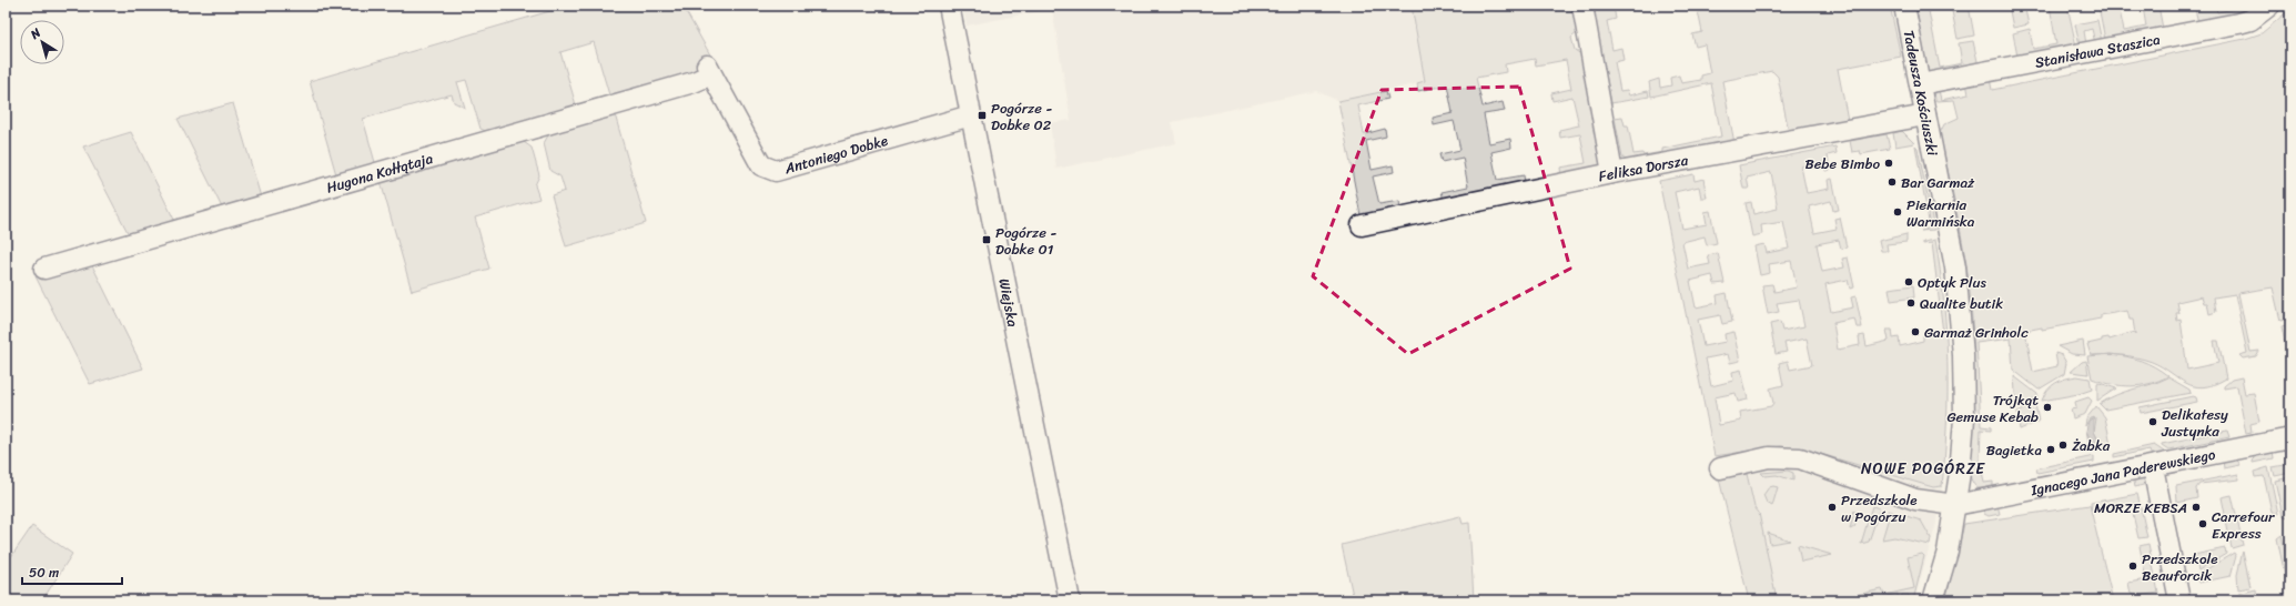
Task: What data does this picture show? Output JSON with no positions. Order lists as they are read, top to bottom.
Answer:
{
  "streets": {
    "street": [
      "Stanisława Staszica",
      "Tadeusza Kościuszki",
      "Antoniego Dobke",
      "Feliksa Dorsza",
      "Hugona Kołłątaja",
      "Wiejska",
      "Ignacego Jana Paderewskiego"
    ]
  },
  "crossings": [
    ["Stanisława Staszica", "Tadeusza Kościuszki"],
    ["Tadeusza Kościuszki", "Feliksa Dorsza"],
    ["Tadeusza Kościuszki", "Ignacego Jana Paderewskiego"],
    ["Antoniego Dobke", "Hugona Kołłątaja"],
    ["Antoniego Dobke", "Wiejska"]
  ],
  "districts": ["NOWE POGÓRZE"],
  "places": {
    "transit": ["Pogórze - Dobke 02", "Pogórze - Dobke 01"],
    "other": [
      "Bebe Bimbo",
      "Bar Garmaż",
      "Piekarnia Warmińska",
      "Optyk Plus",
      "Qualite butik",
      "Garmaż Grinholc",
      "Trójkąt Gemuse Kebab",
      "Delikatesy Justynka",
      "Żabka",
      "Bagietka",
      "Przedszkole w Pogórzu",
      "MORZE KEBSA",
      "Carrefour Express",
      "Przedszkole Beauforcik"
    ]
  },
  "scale_bar": "50 m",
  "north": "top left"
}
